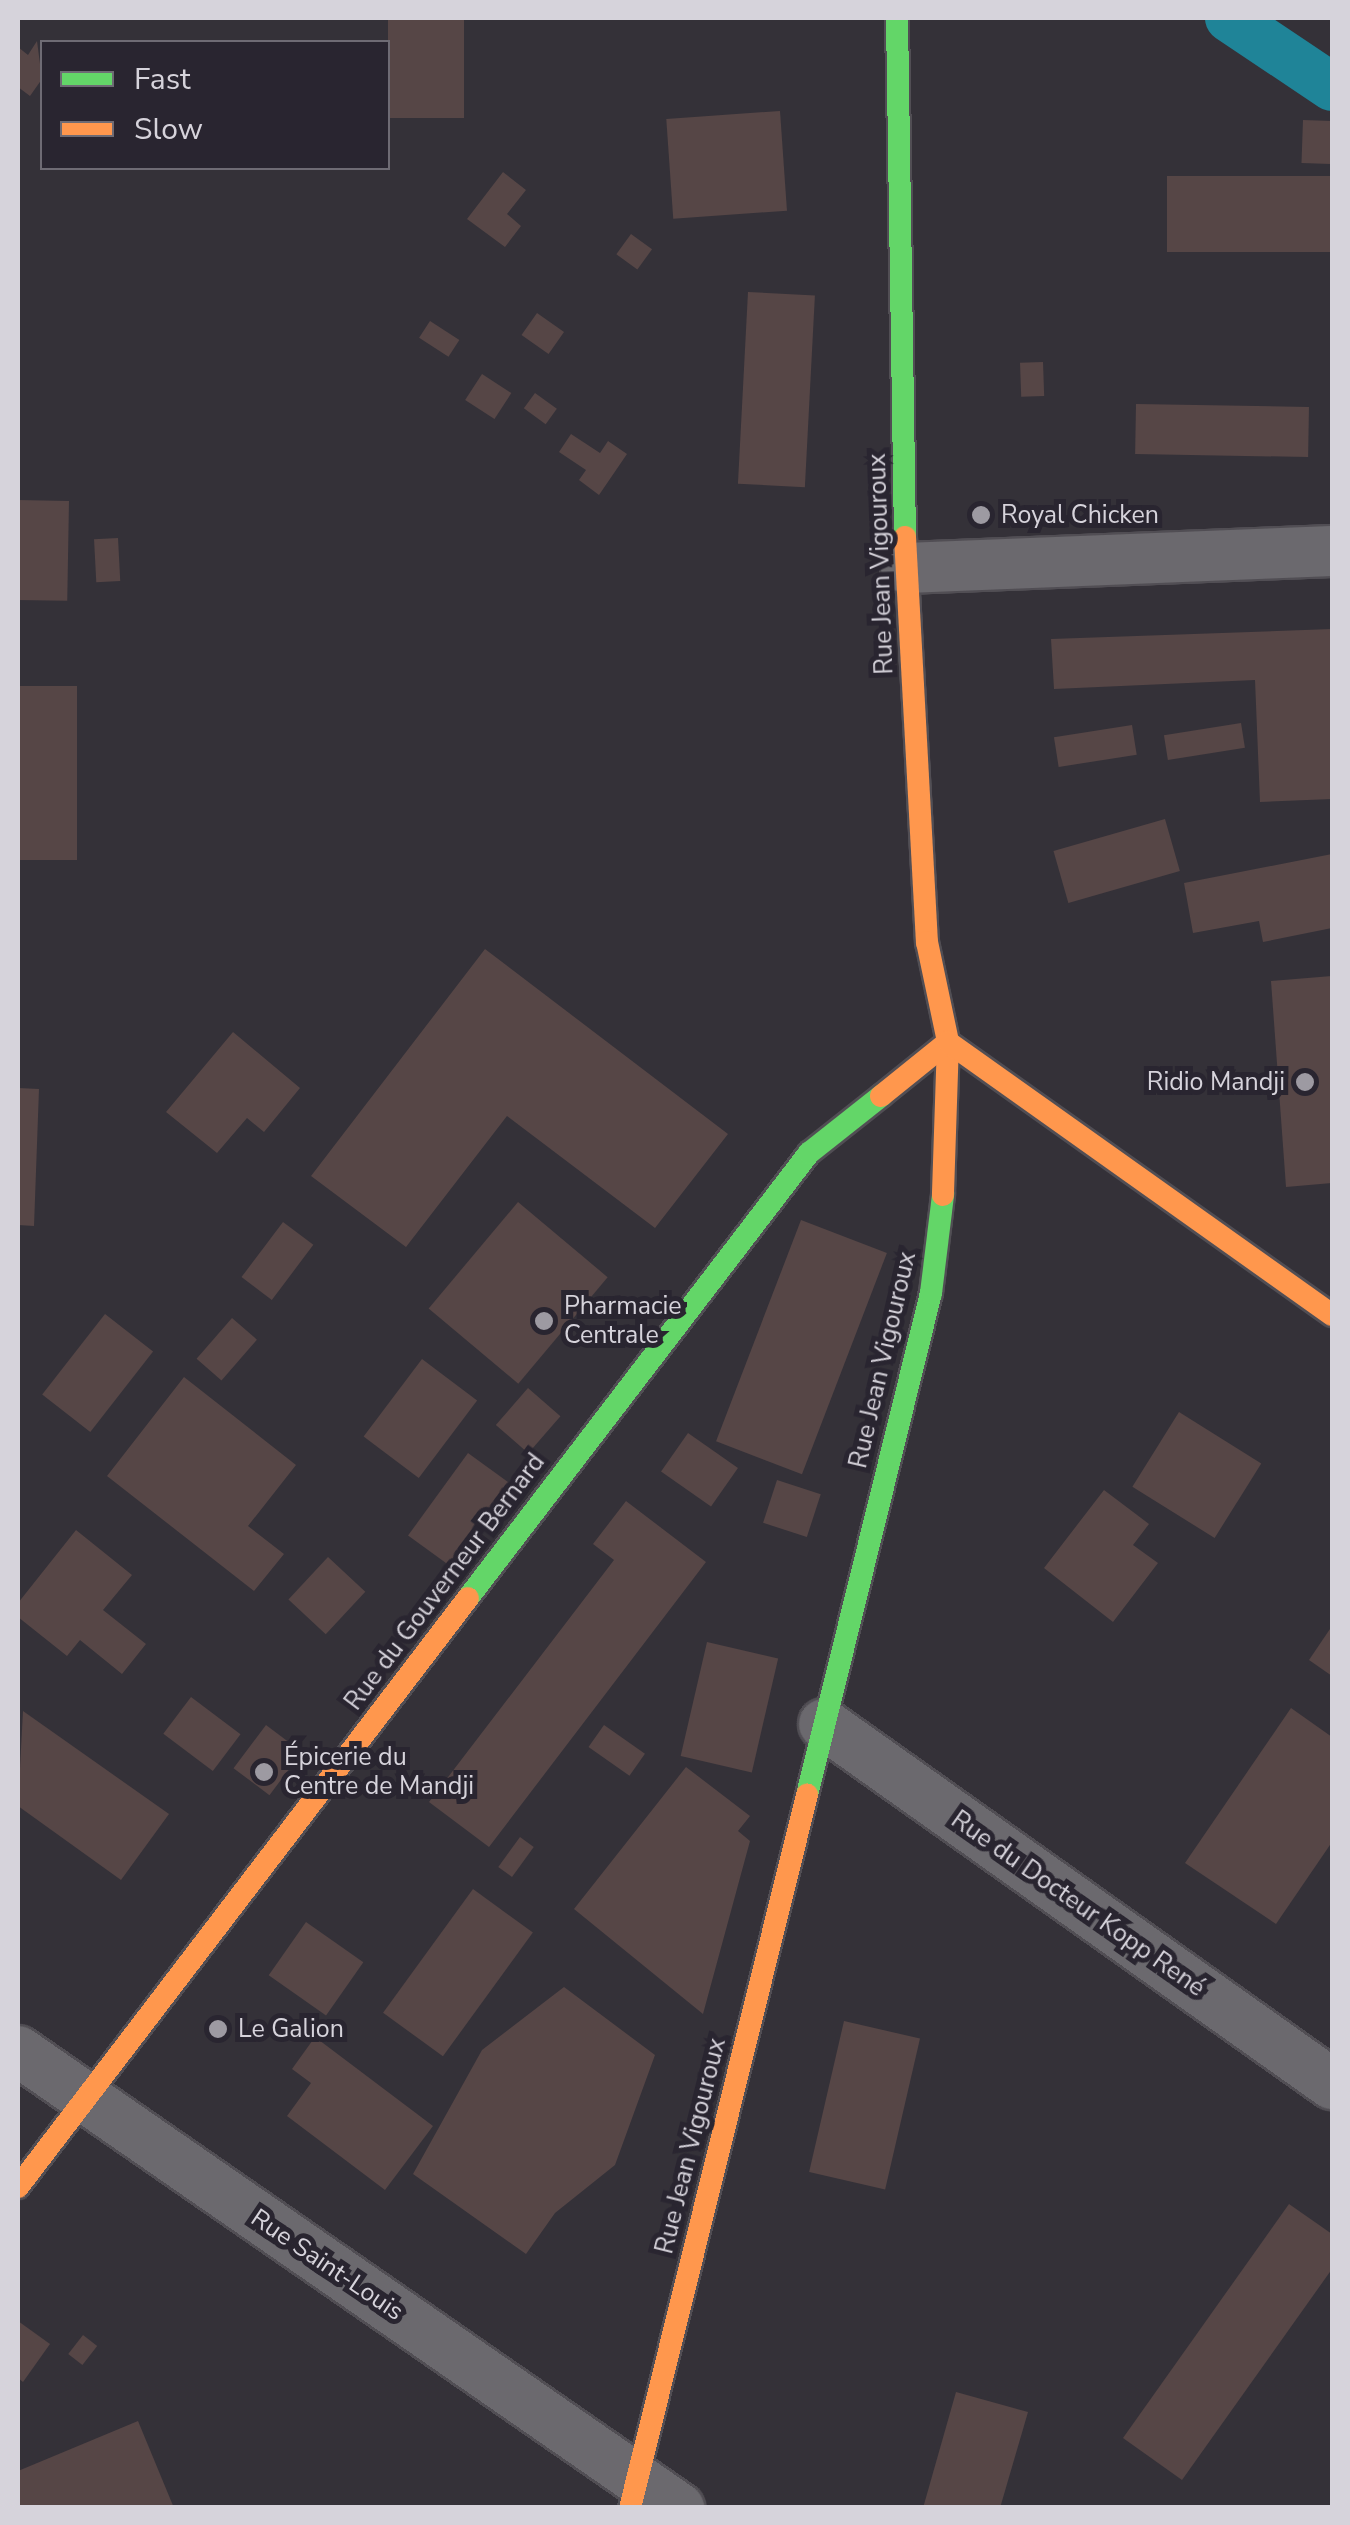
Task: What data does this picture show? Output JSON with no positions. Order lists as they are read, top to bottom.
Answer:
{
  "streets": {
    "street": [
      "Rue Jean Vigouroux",
      "Rue du Gouverneur Bernard",
      "Rue du Docteur Kopp René",
      "Rue Saint-Louis"
    ]
  },
  "crossings": [
    ["Rue Jean Vigouroux", "Rue du Gouverneur Bernard"],
    ["Rue Jean Vigouroux", "Rue du Docteur Kopp René"],
    ["Rue Jean Vigouroux", "Rue Saint-Louis"],
    ["Rue du Gouverneur Bernard", "Rue Saint-Louis"]
  ],
  "places": [
    "Royal Chicken",
    "Ridio Mandji",
    "Pharmacie Centrale",
    "Épicerie du Centre de Mandji",
    "Le Galion"
  ],
  "legend": ["Fast", "Slow"]
}
